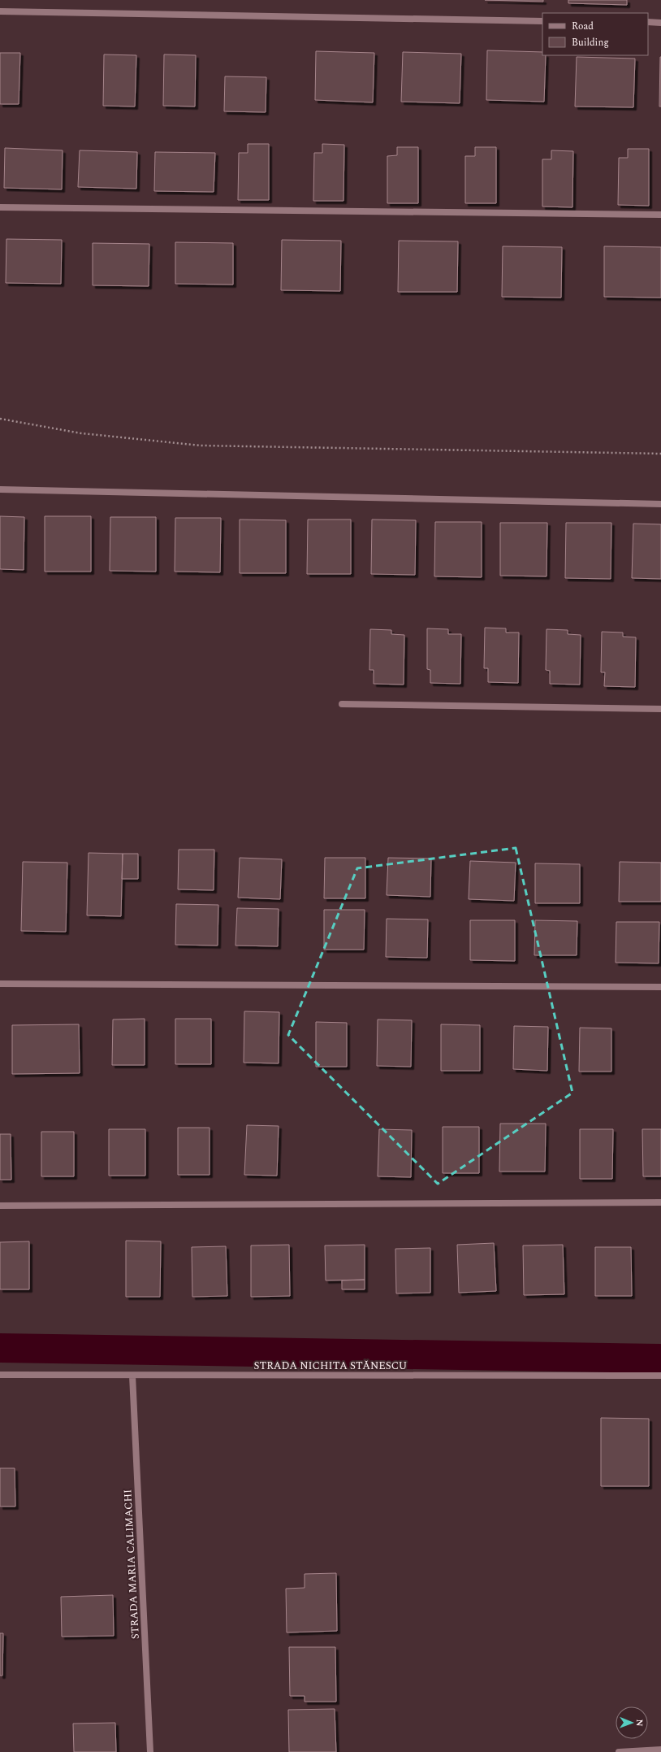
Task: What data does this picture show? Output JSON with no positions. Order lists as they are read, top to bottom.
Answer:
{
  "streets": {
    "street": ["STRADA NICHITA STĂNESCU", "STRADA MARIA CALIMACHI"]
  },
  "crossings": [
    ["STRADA NICHITA STĂNESCU", "STRADA MARIA CALIMACHI"]
  ],
  "legend": ["Road", "Building"],
  "north": "right"
}
